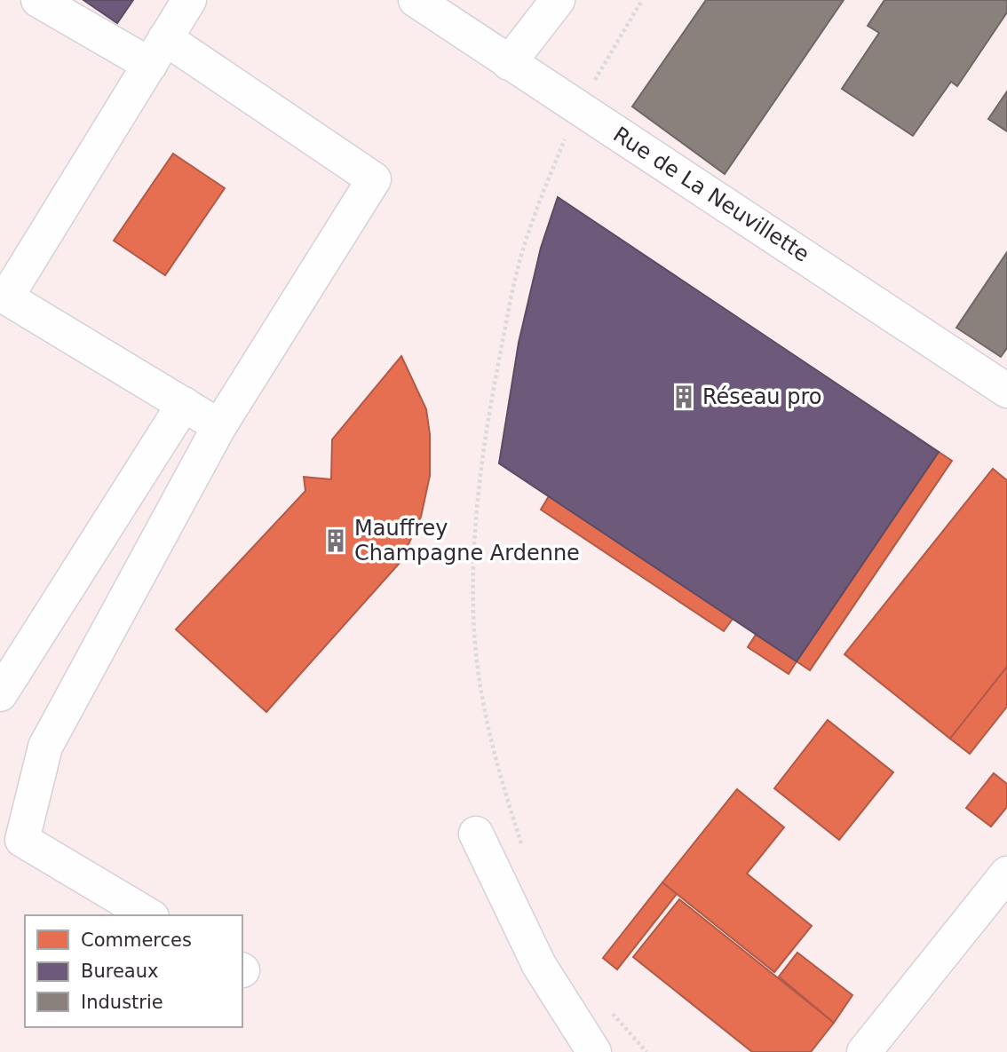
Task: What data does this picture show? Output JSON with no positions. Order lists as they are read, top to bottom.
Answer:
{
  "streets": {
    "street": ["Rue de La Neuvillette"]
  },
  "places": {
    "building": ["Réseau pro", "Mauffrey Champagne Ardenne"]
  },
  "legend": ["Commerces", "Bureaux", "Industrie"]
}
